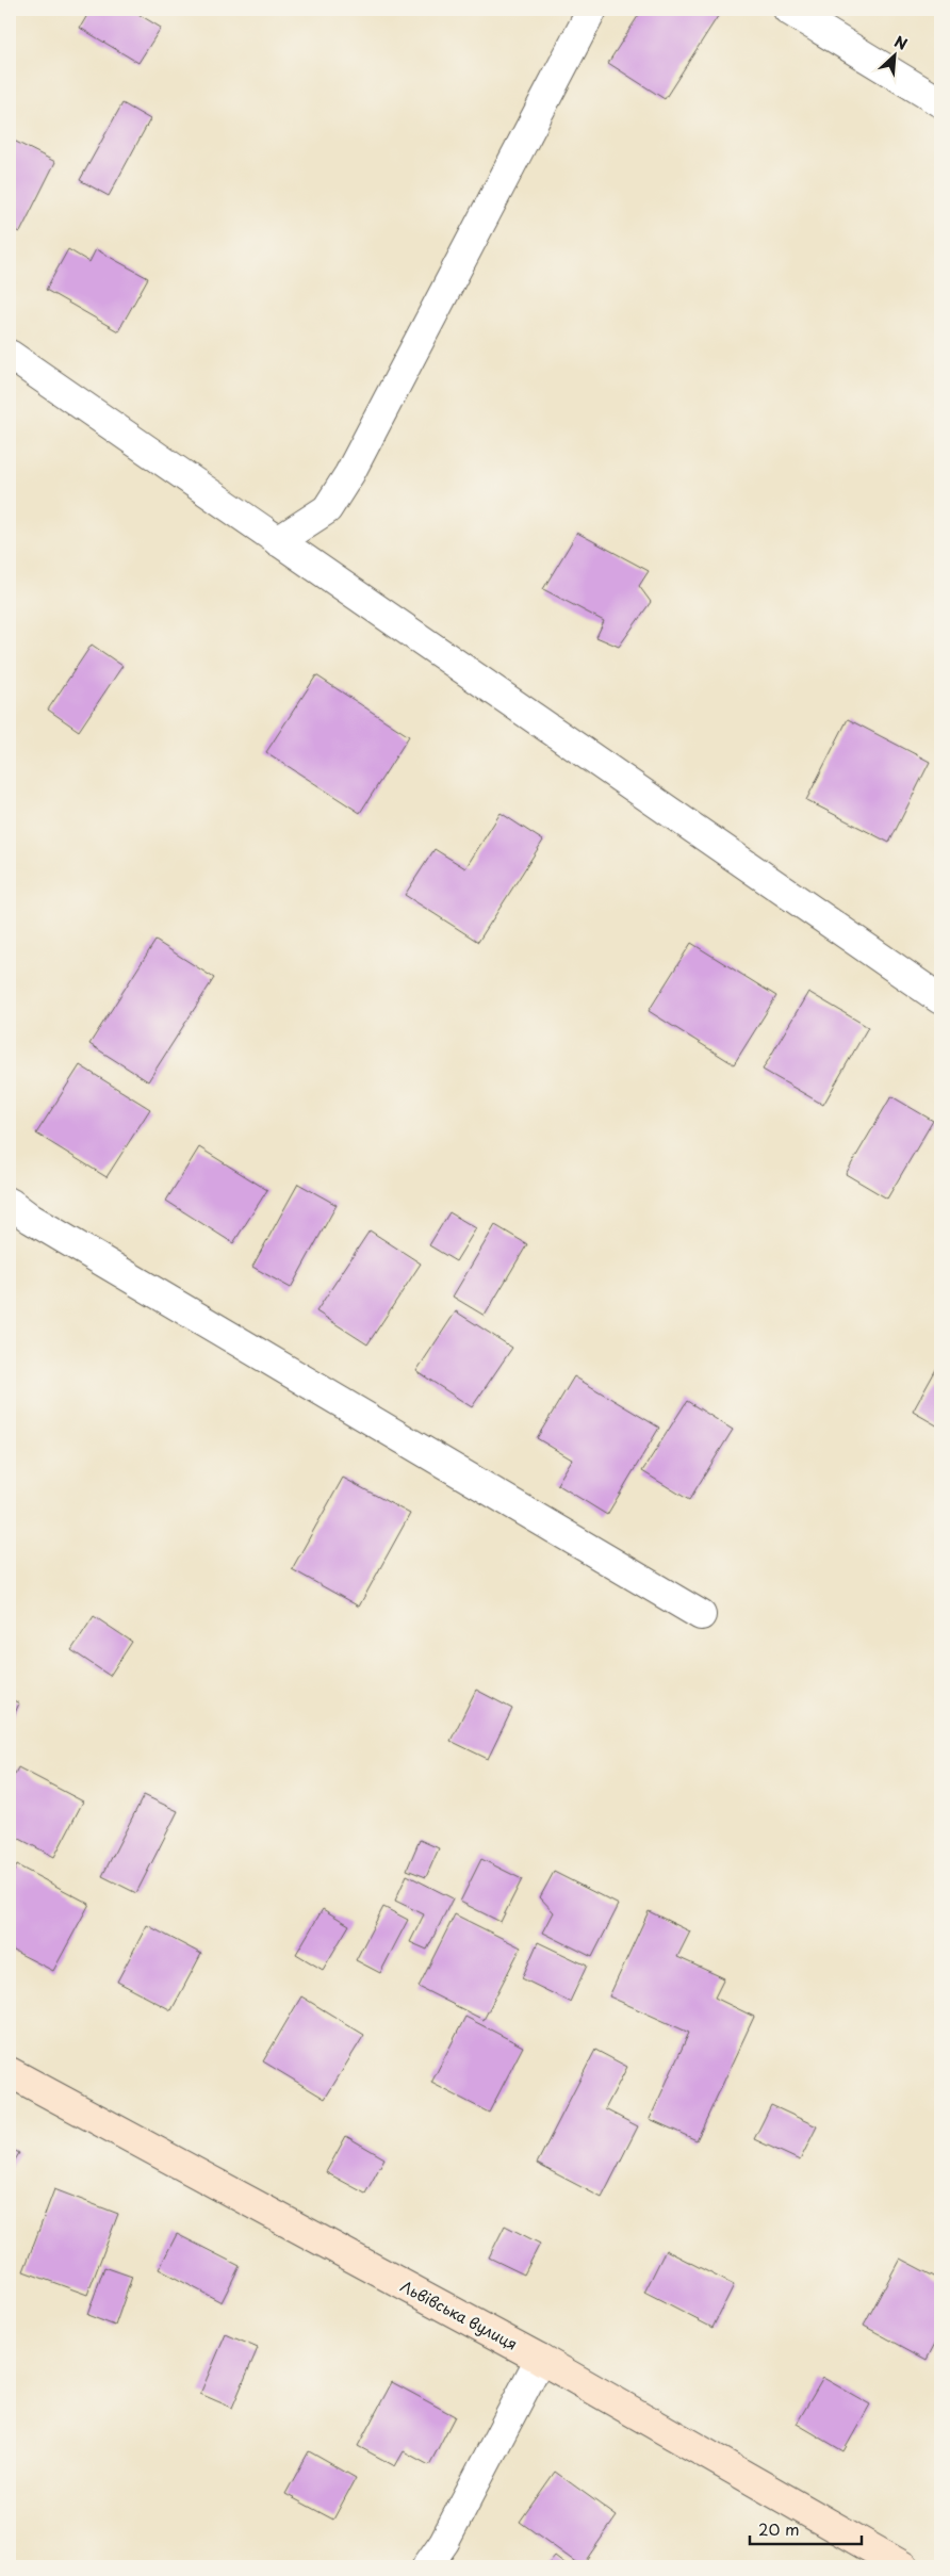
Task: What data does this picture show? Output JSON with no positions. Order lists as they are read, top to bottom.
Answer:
{
  "streets": {
    "main road": ["Львівська вулиця"]
  },
  "scale_bar": "20 m",
  "north": "top right"
}
